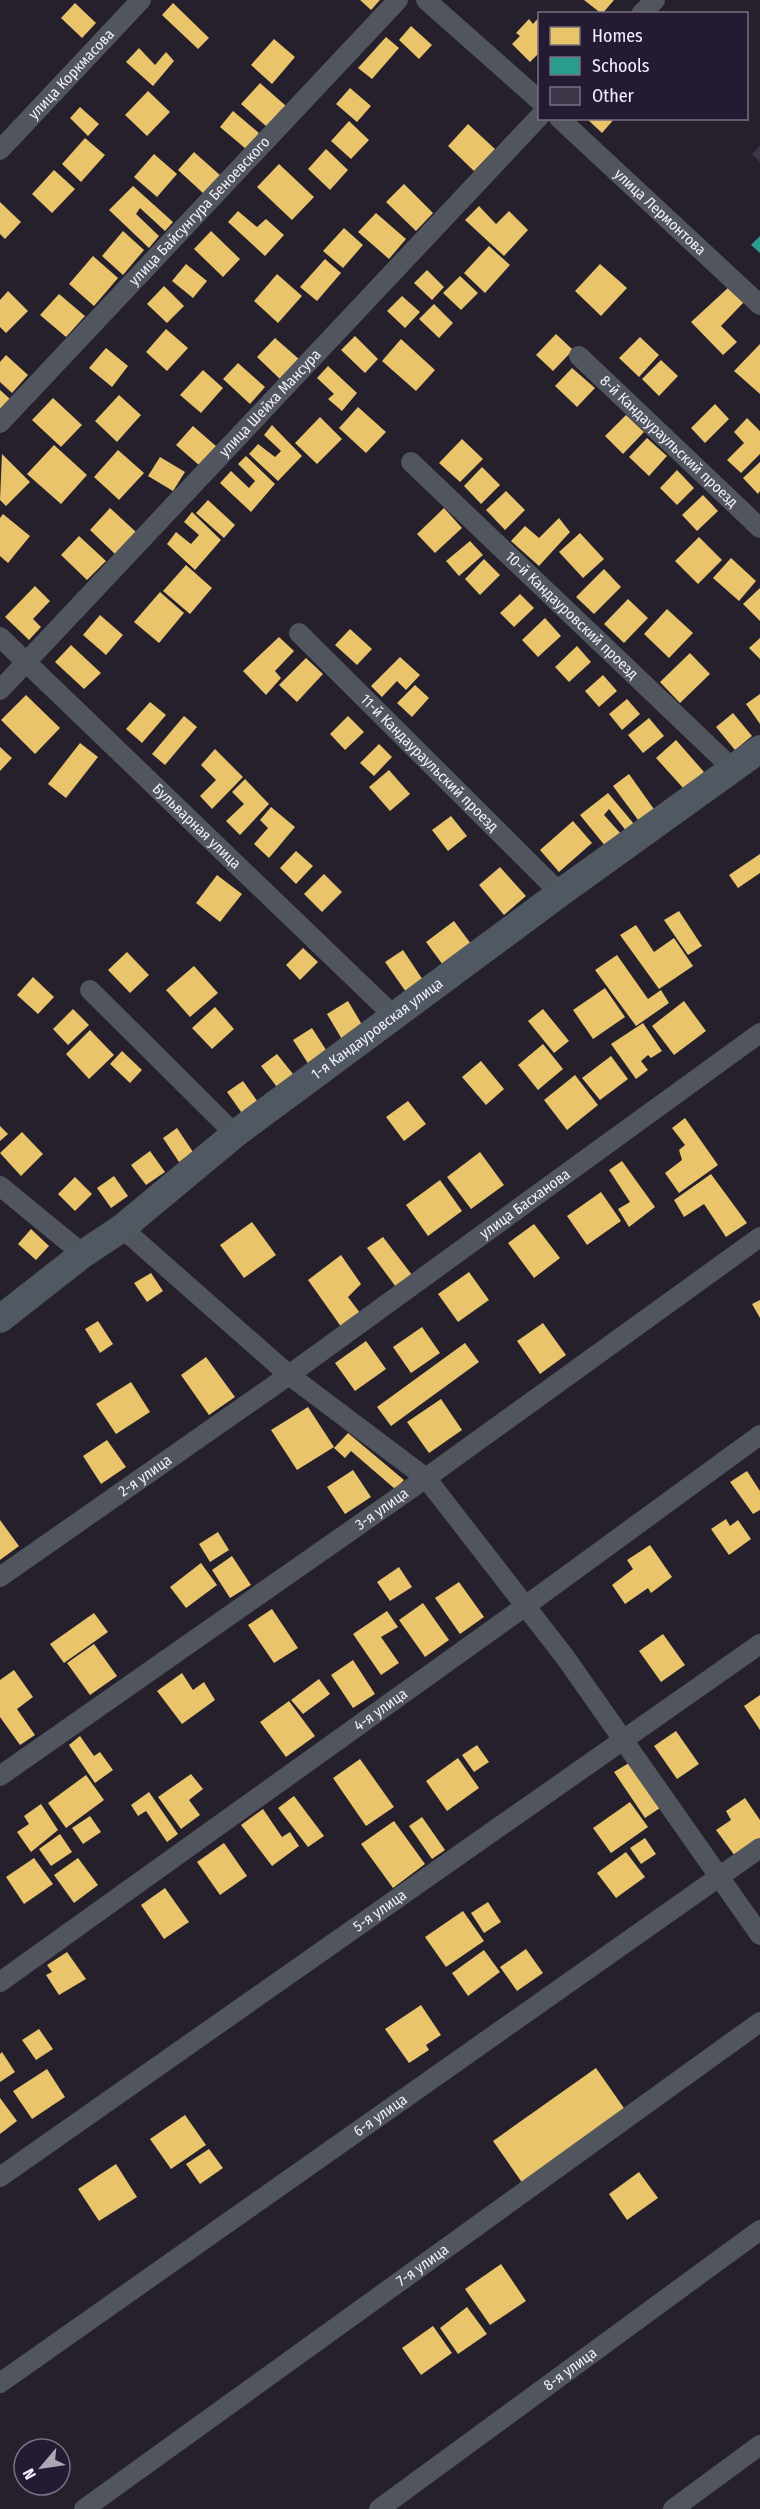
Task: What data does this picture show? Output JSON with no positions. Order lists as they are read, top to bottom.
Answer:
{
  "streets": {
    "street": [
      "улица Коркмасова",
      "улица Байсунгура Беноевского",
      "улица Лермонтова",
      "улица Шейха Мансура",
      "8-й Кандаураульский проезд",
      "10-й Кандауровский проезд",
      "11-й Кандаураульский проезд",
      "Бульварная улица",
      "1-я Кандауровская улица",
      "улица Басханова",
      "2-я улица",
      "3-я улица",
      "4-я улица",
      "5-я улица",
      "6-я улица",
      "7-я улица",
      "8-я улица"
    ]
  },
  "crossings": [
    ["улица Шейха Мансура", "Бульварная улица"],
    ["10-й Кандауровский проезд", "1-я Кандауровская улица"],
    ["11-й Кандаураульский проезд", "1-я Кандауровская улица"],
    ["Бульварная улица", "1-я Кандауровская улица"],
    ["улица Басханова", "2-я улица"]
  ],
  "legend": ["Homes", "Schools", "Other"],
  "north": "bottom left"
}
